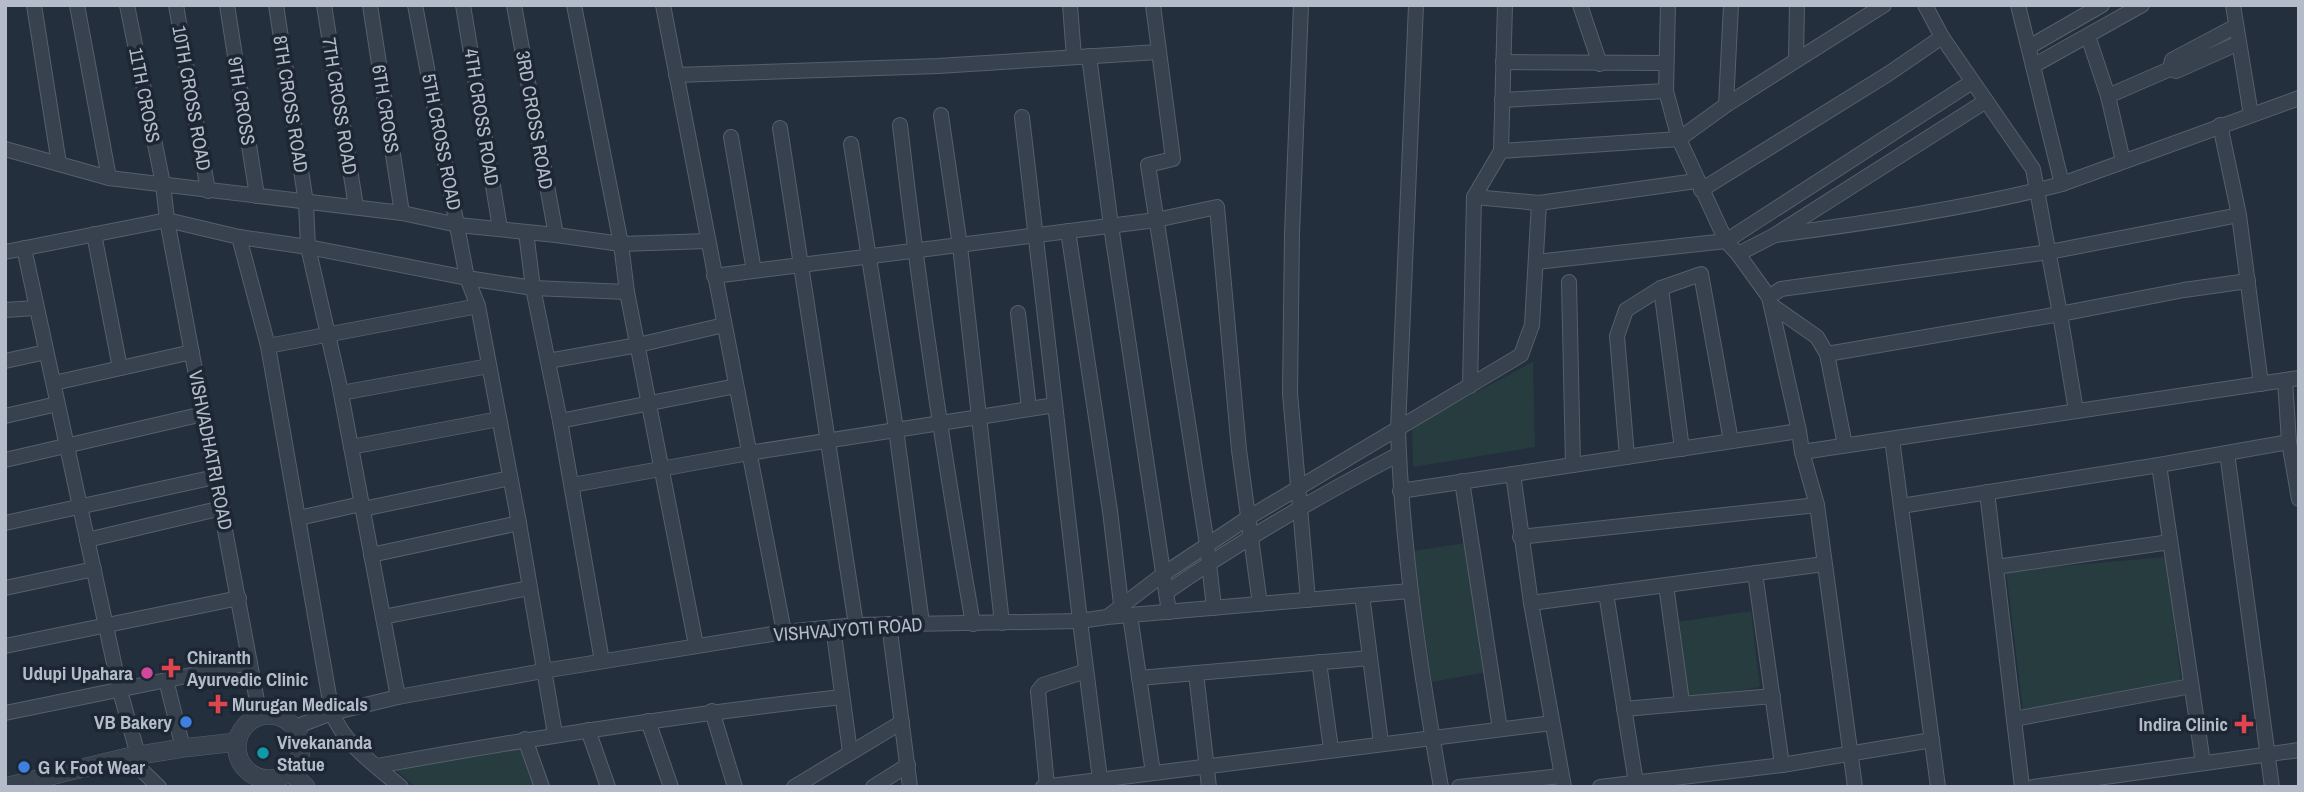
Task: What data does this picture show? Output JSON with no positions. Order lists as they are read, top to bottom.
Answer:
{
  "streets": {
    "street": [
      "11TH CROSS",
      "10TH CROSS ROAD",
      "9TH CROSS",
      "8TH CROSS ROAD",
      "7TH CROSS ROAD",
      "6TH CROSS",
      "4TH CROSS ROAD",
      "3RD CROSS ROAD",
      "5TH CROSS ROAD",
      "VISHVADHATRI ROAD",
      "VISHVAJYOTI ROAD"
    ]
  },
  "crossings": [
    ["11TH CROSS", "VISHVADHATRI ROAD"],
    ["8TH CROSS ROAD", "VISHVAJYOTI ROAD"],
    ["5TH CROSS ROAD", "VISHVAJYOTI ROAD"],
    ["VISHVADHATRI ROAD", "VISHVAJYOTI ROAD"]
  ],
  "places": {
    "health": ["Chiranth Ayurvedic Clinic", "Murugan Medicals", "Indira Clinic"],
    "other": [
      "Udupi Upahara",
      "VB Bakery",
      "Vivekananda Statue",
      "G K Foot Wear"
    ]
  }
}
